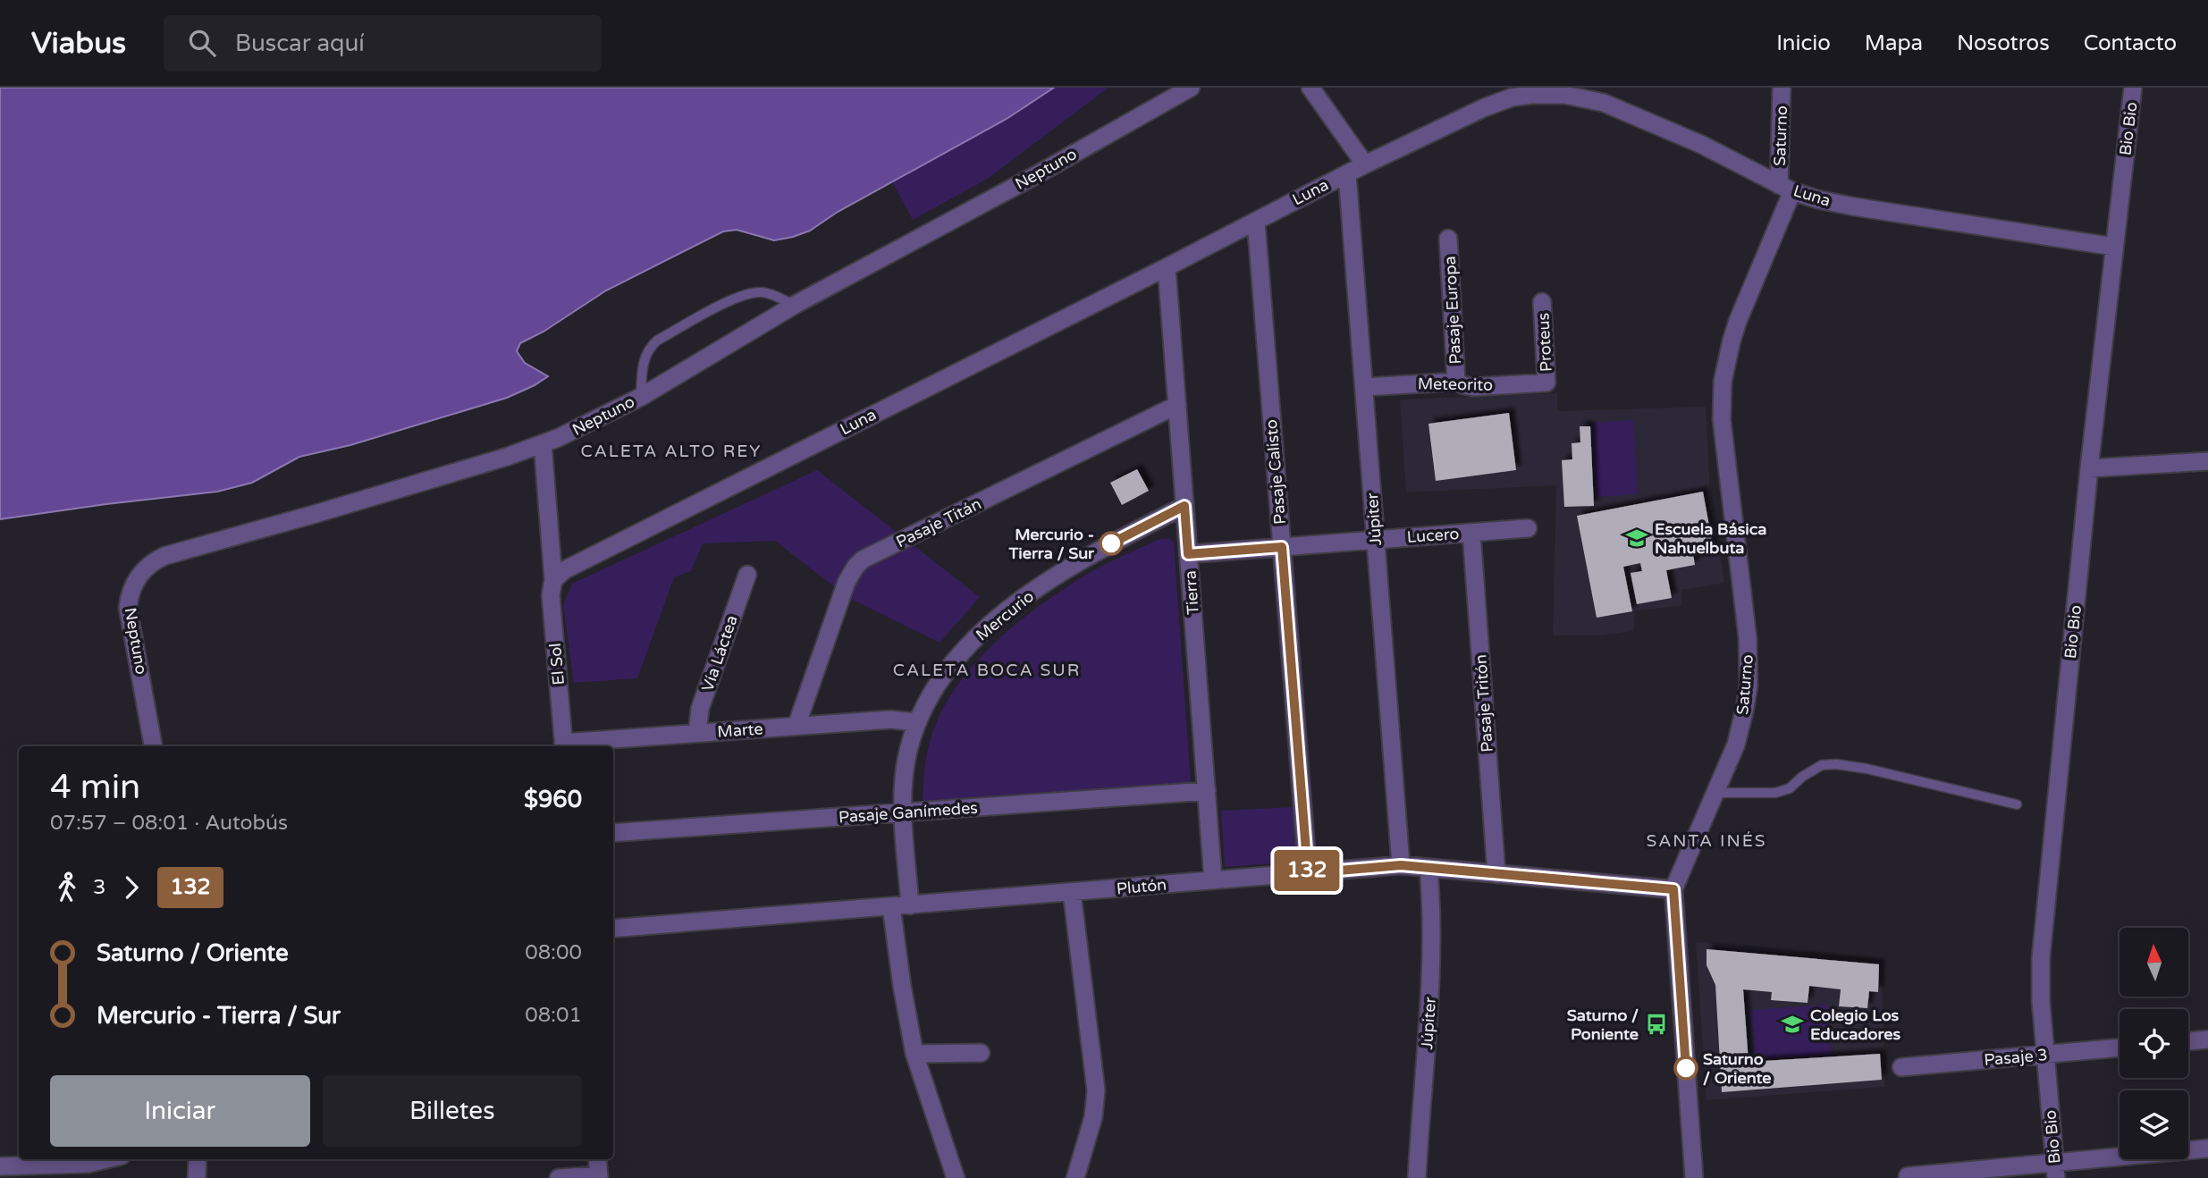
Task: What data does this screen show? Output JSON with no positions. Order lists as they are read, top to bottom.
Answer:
{
  "streets": {
    "street": [
      "Bio Bio",
      "Saturno",
      "Neptuno",
      "Luna",
      "Pasaje Europa",
      "Proteus",
      "Meteorito",
      "Pasaje Calisto",
      "Júpiter",
      "Pasaje Titán",
      "Lucero",
      "Tierra",
      "Mercurio",
      "Vía Láctea",
      "El Sol",
      "Pasaje Tritón",
      "Marte",
      "Pasaje Ganímedes",
      "Plutón",
      "Pasaje 3"
    ]
  },
  "crossings": [
    ["Bio Bio", "Luna"],
    ["Bio Bio", "Pasaje 3"],
    ["Saturno", "Luna"],
    ["Saturno", "Plutón"],
    ["Neptuno", "El Sol"],
    ["Luna", "Pasaje Calisto"],
    ["Luna", "Júpiter"],
    ["Luna", "Tierra"],
    ["Luna", "El Sol"],
    ["Pasaje Europa", "Meteorito"],
    ["Proteus", "Meteorito"],
    ["Meteorito", "Júpiter"],
    ["Pasaje Calisto", "Lucero"],
    ["Pasaje Calisto", "Plutón"],
    ["Júpiter", "Lucero"],
    ["Júpiter", "Plutón"],
    ["Pasaje Titán", "Tierra"],
    ["Pasaje Titán", "Marte"],
    ["Lucero", "Tierra"],
    ["Lucero", "Pasaje Tritón"],
    ["Tierra", "Mercurio"],
    ["Tierra", "Pasaje Ganímedes"],
    ["Tierra", "Plutón"],
    ["Mercurio", "Marte"],
    ["Mercurio", "Pasaje Ganímedes"],
    ["Mercurio", "Plutón"],
    ["Vía Láctea", "Marte"],
    ["El Sol", "Marte"],
    ["Pasaje Tritón", "Plutón"]
  ],
  "districts": ["CALETA ALTO REY", "CALETA BOCA SUR", "SANTA INÉS"],
  "places": {
    "school or university": ["Escuela Básica Nahuelbuta", "Colegio Los Educadores"],
    "other": ["Mercurio - Tierra / Sur", "Saturno / Oriente"],
    "bus stop": ["Saturno / Poniente"]
  },
  "lines": ["bus line 132"],
  "north": "top",
  "page": {
    "header": "Viabus",
    "search": "Buscar aquí",
    "nav": [
      "Inicio",
      "Mapa",
      "Nosotros",
      "Contacto"
    ],
    "on_map": "132",
    "heading": ["4 min", "07:57 – 08:01 · Autobús", "$960"],
    "legs": ["3", "132"],
    "list": [
      {
        "name": "Saturno / Oriente",
        "value": "08:00"
      },
      {
        "name": "Mercurio - Tierra / Sur",
        "value": "08:01"
      }
    ],
    "buttons": ["Iniciar", "Billetes"]
  }
}
